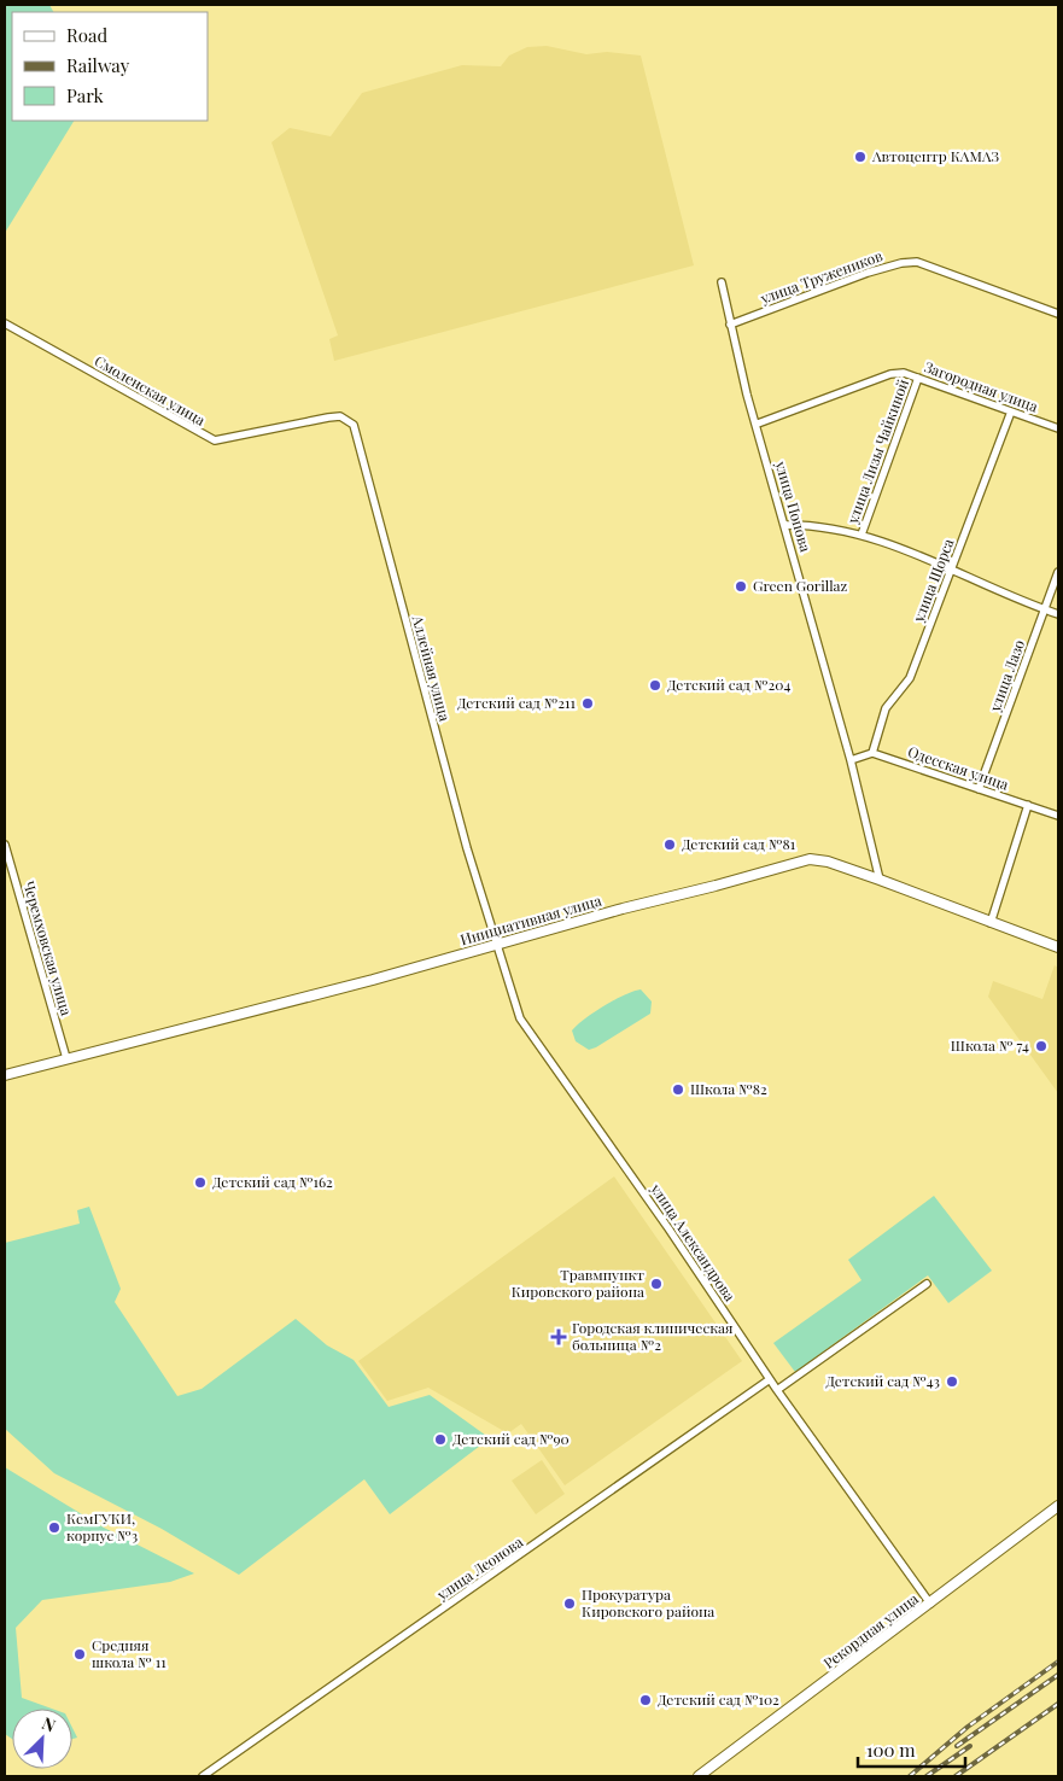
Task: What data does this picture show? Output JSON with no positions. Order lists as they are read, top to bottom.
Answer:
{
  "streets": {
    "main road": ["Инициативная улица", "Рекордная улица"],
    "street": [
      "улица Тружеников",
      "Загородная улица",
      "Смоленская улица",
      "улица Лизы Чайкиной",
      "улица Попова",
      "улица Щорса",
      "Аллейная улица",
      "улица Лазо",
      "Одесская улица",
      "Черемховская улица",
      "улица Александрова",
      "улица Леонова"
    ]
  },
  "crossings": [
    ["улица Тружеников", "улица Попова"],
    ["Загородная улица", "улица Лизы Чайкиной"],
    ["Загородная улица", "улица Попова"],
    ["Загородная улица", "улица Щорса"],
    ["Смоленская улица", "Аллейная улица"],
    ["улица Попова", "Инициативная улица"],
    ["улица Щорса", "Одесская улица"],
    ["Аллейная улица", "Инициативная улица"],
    ["Аллейная улица", "улица Александрова"],
    ["улица Лазо", "Одесская улица"],
    ["Инициативная улица", "Черемховская улица"],
    ["Инициативная улица", "улица Александрова"],
    ["улица Александрова", "улица Леонова"],
    ["улица Александрова", "Рекордная улица"]
  ],
  "places": {
    "other": [
      "Автоцентр КАМАЗ",
      "Green Gorillaz",
      "Детский сад №204",
      "Детский сад №211",
      "Детский сад №81",
      "Школа № 74",
      "Школа №82",
      "Детский сад №162",
      "Травмпункт Кировского района",
      "Детский сад №43",
      "Детский сад №90",
      "КемГУКИ, корпус №3",
      "Прокуратура Кировского района",
      "Средняя школа № 11",
      "Детский сад №102"
    ],
    "health": ["Городская клиническая больница №2"]
  },
  "legend": ["Road", "Railway", "Park"],
  "scale_bar": "100 m",
  "north": "top right"
}
